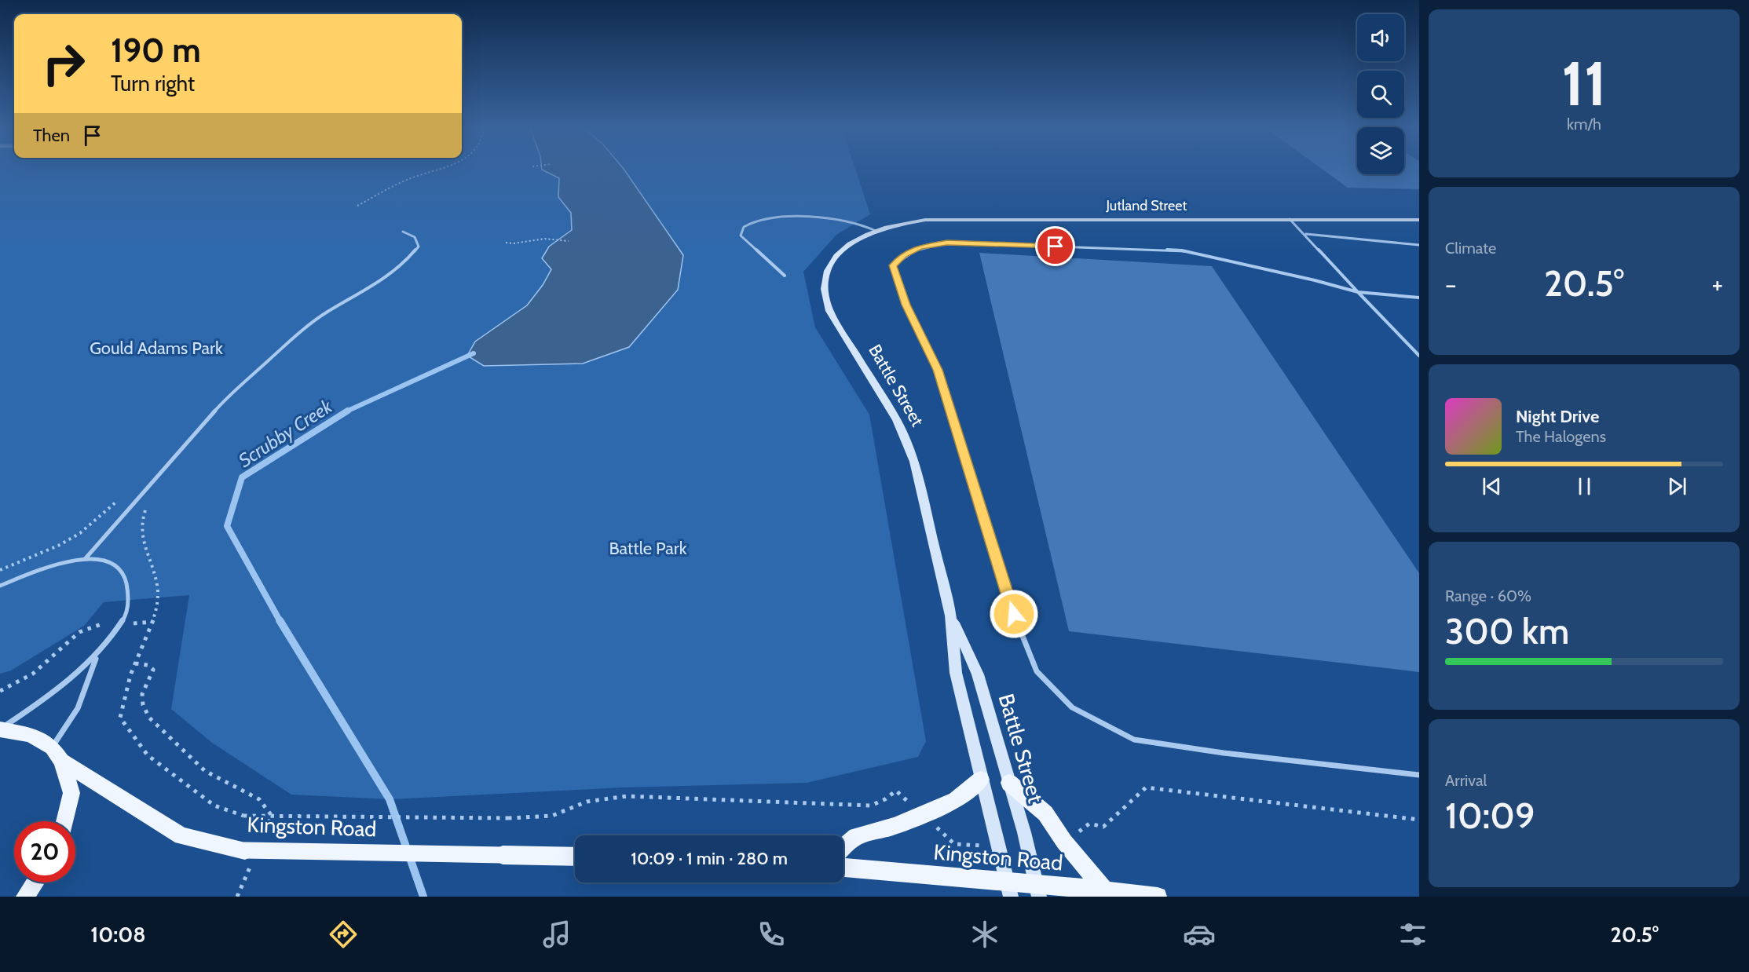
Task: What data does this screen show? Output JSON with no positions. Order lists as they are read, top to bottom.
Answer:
{
  "streets": {
    "main road": ["Kingston Road"],
    "street": ["Jutland Street", "Battle Street"]
  },
  "crossings": [
    ["Jutland Street", "Battle Street"],
    ["Battle Street", "Kingston Road"]
  ],
  "water": ["Scrubby Creek"],
  "parks": ["Gould Adams Park", "Battle Park"],
  "page": {
    "tile": [
      ["11", "km/h"],
      "Climate",
      ["Range · 60%", "300 km"],
      ["Arrival", "10:09"]
    ],
    "turn": ["190 m", "Turn right"],
    "then": "Then",
    "heat": ["−", "20.5°", "+"],
    "song": ["Night Drive", "The Halogens"],
    "limit": "20",
    "trip": "10:09 · 1 min · 280 m",
    "tabs": ["10:08", "20.5°"]
  }
}
